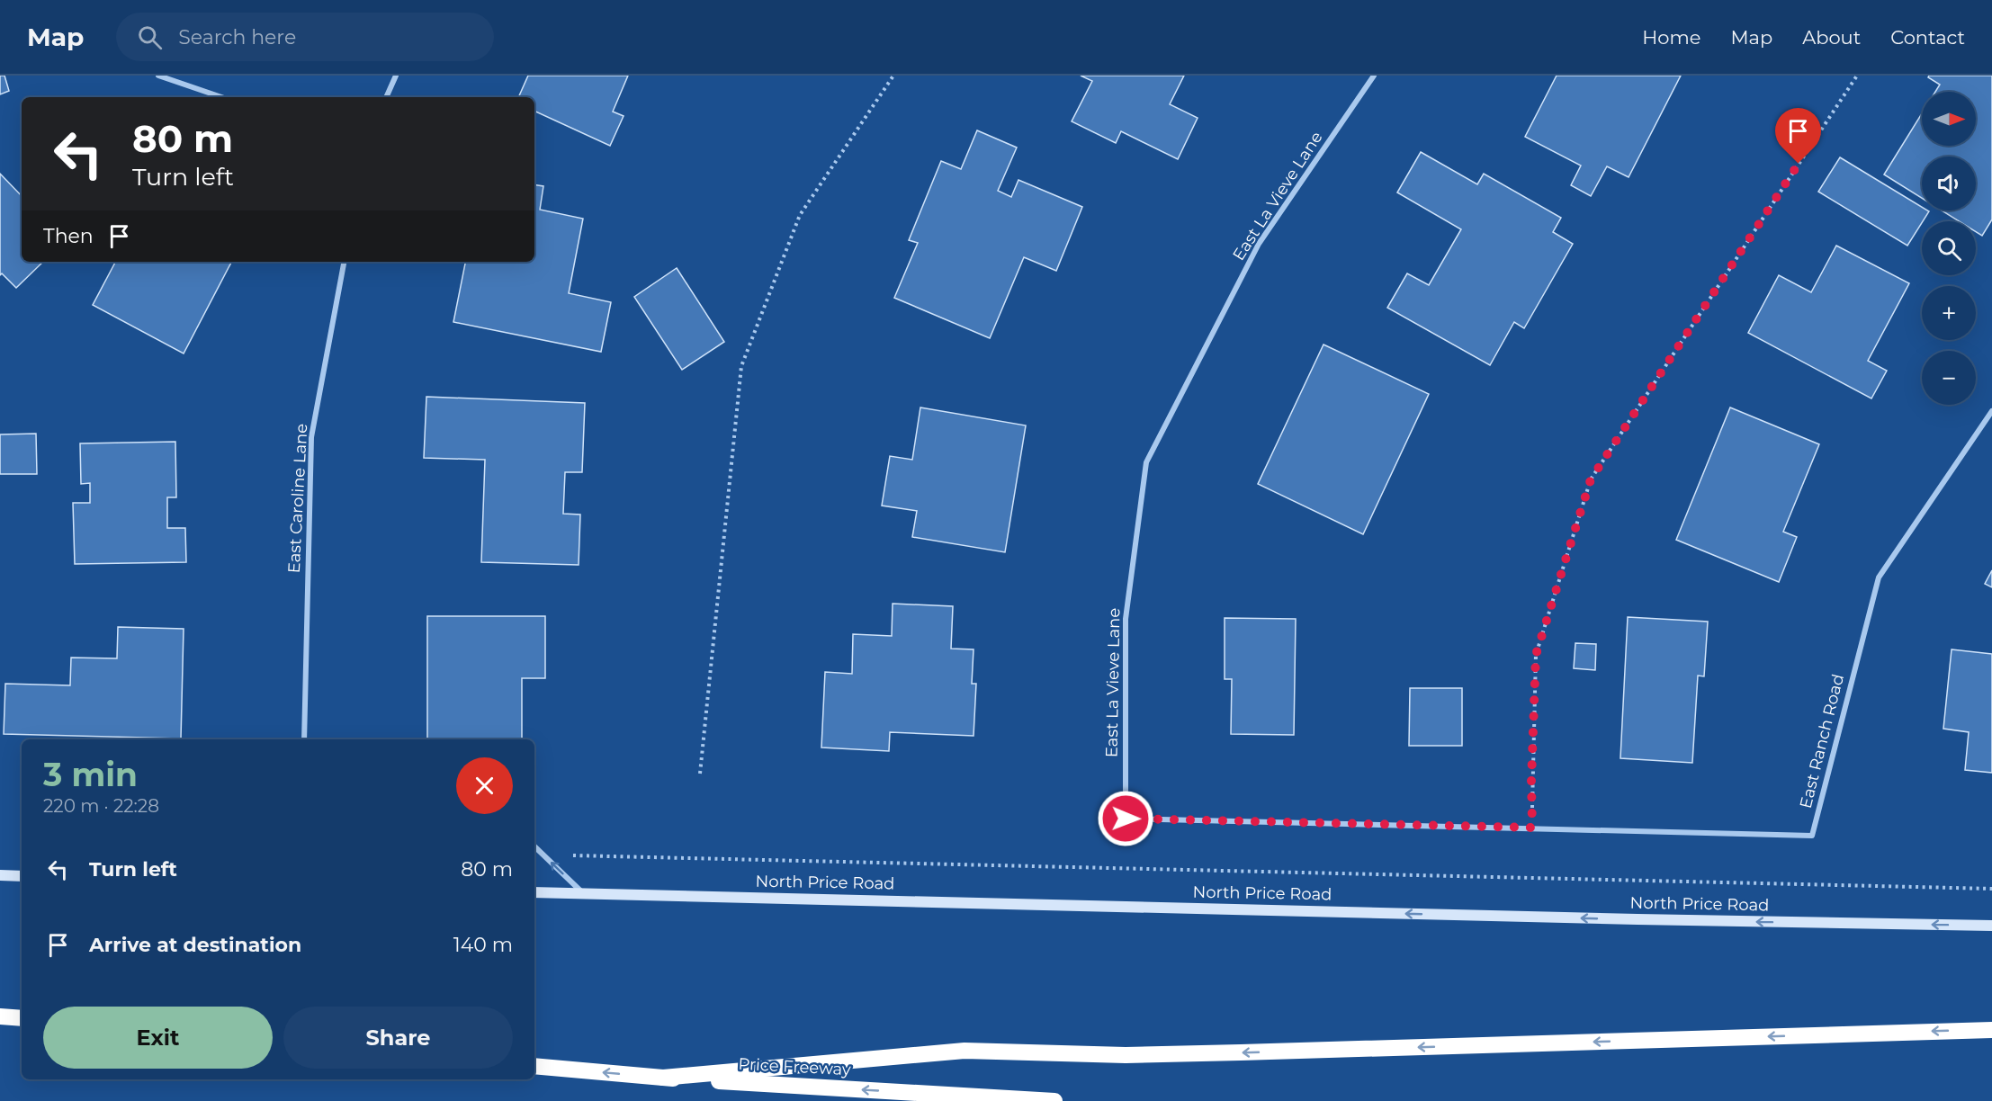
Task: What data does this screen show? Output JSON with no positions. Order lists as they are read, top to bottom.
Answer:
{
  "streets": {
    "highway": ["Price Freeway"],
    "main road": ["North Price Road"],
    "street": ["East La Vieve Lane", "East Caroline Lane", "East Ranch Road"]
  },
  "crossings": [
    ["East La Vieve Lane", "East Ranch Road"]
  ],
  "one_way": ["North Price Road"],
  "north": "right",
  "page": {
    "header": "Map",
    "search": "Search here",
    "nav": [
      "Home",
      "Map",
      "About",
      "Contact"
    ],
    "map_buttons": ["+", "−"],
    "turn": ["80 m", "Turn left"],
    "then": "Then",
    "heading": ["3 min", "220 m · 22:28"],
    "list": [
      {
        "name": "Turn left",
        "value": "80 m"
      },
      {
        "name": "Arrive at destination",
        "value": "140 m"
      }
    ],
    "buttons": ["Exit", "Share"]
  }
}
